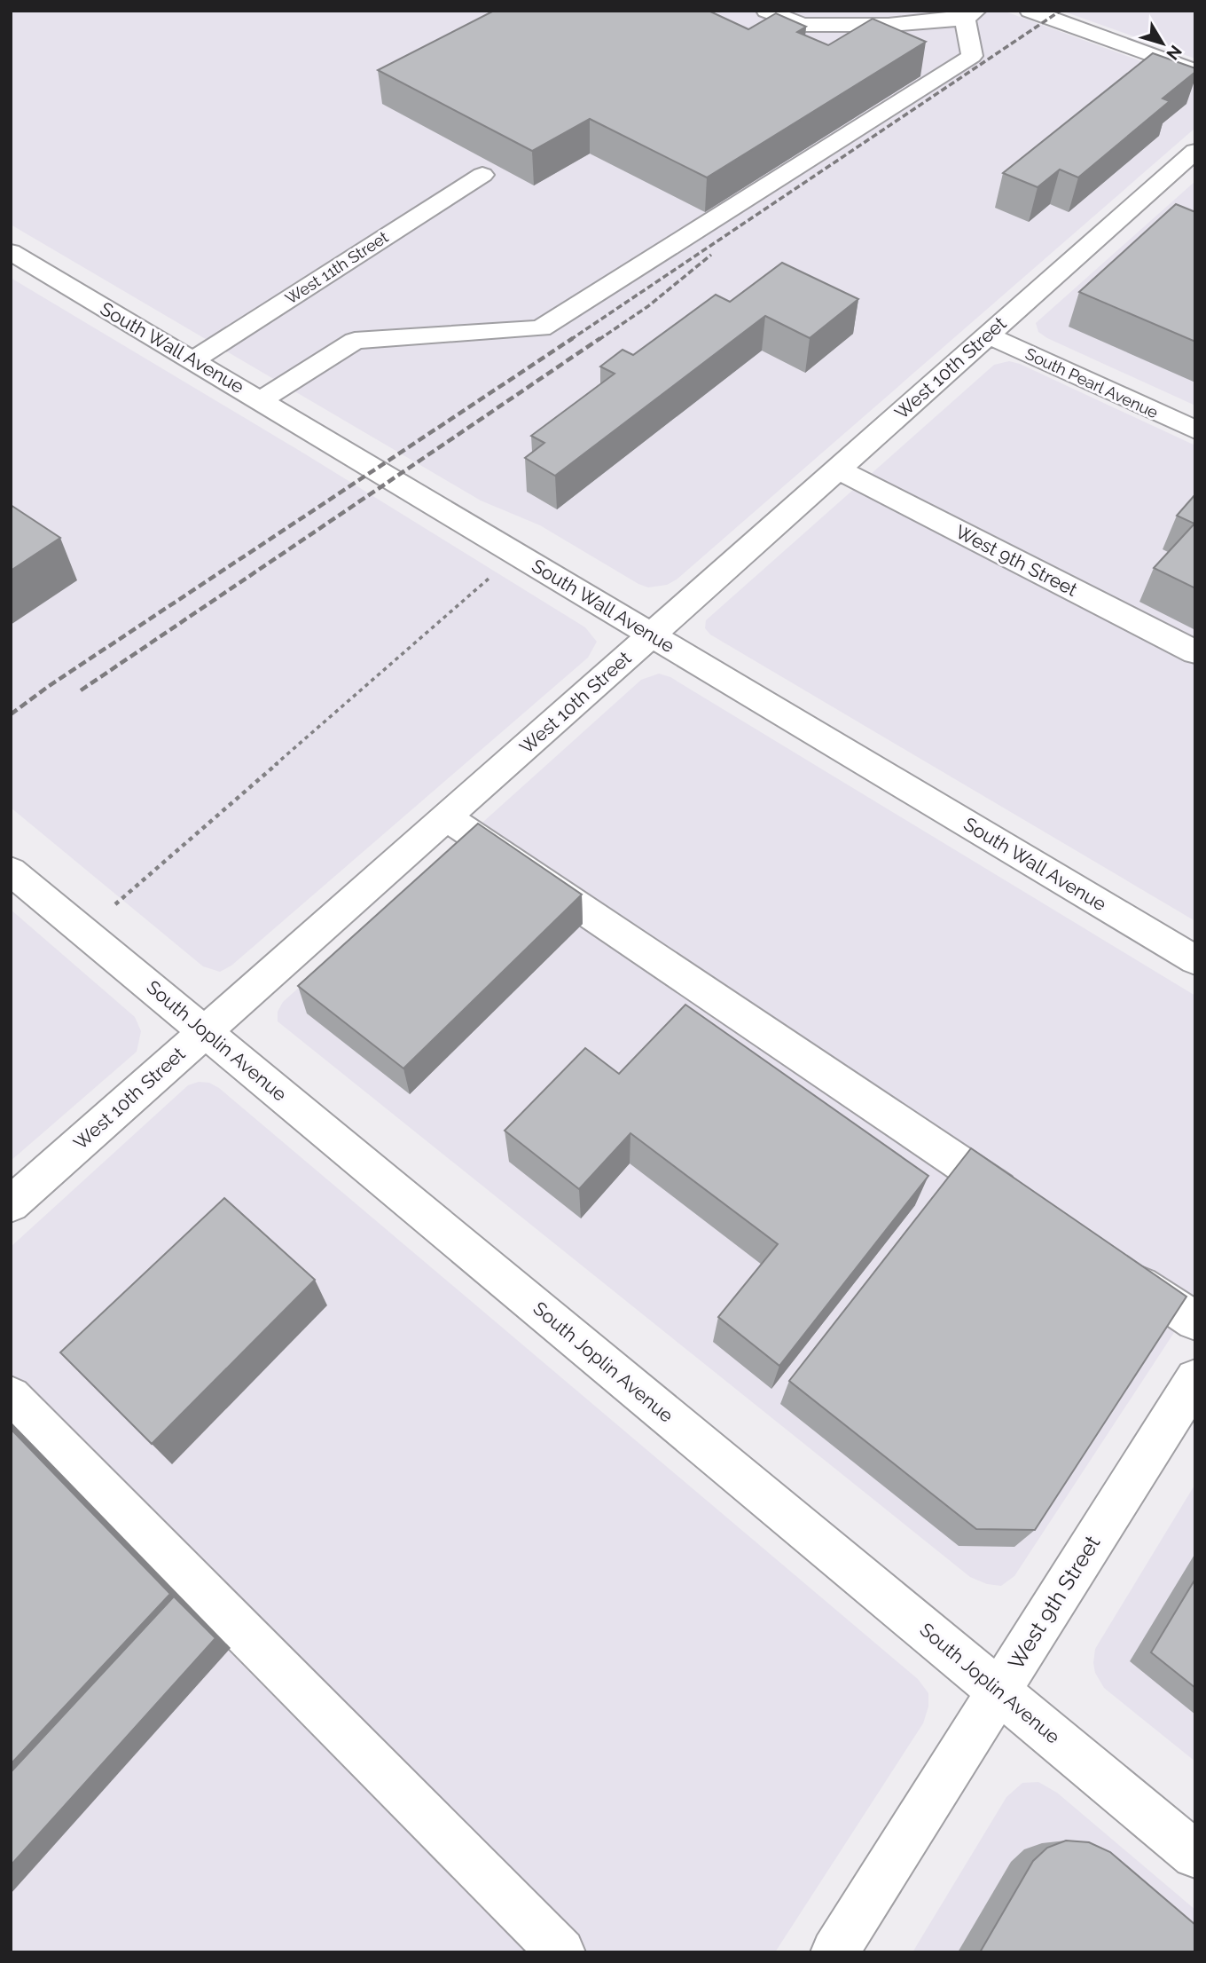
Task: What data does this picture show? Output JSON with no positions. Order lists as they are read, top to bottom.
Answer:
{
  "streets": {
    "street": [
      "West 11th Street",
      "South Wall Avenue",
      "West 10th Street",
      "South Pearl Avenue",
      "West 9th Street",
      "South Joplin Avenue"
    ]
  },
  "crossings": [
    ["West 11th Street", "South Wall Avenue"],
    ["South Wall Avenue", "West 10th Street"],
    ["West 10th Street", "South Pearl Avenue"],
    ["West 10th Street", "West 9th Street"],
    ["West 10th Street", "South Joplin Avenue"],
    ["West 9th Street", "South Joplin Avenue"]
  ],
  "north": "bottom right"
}
